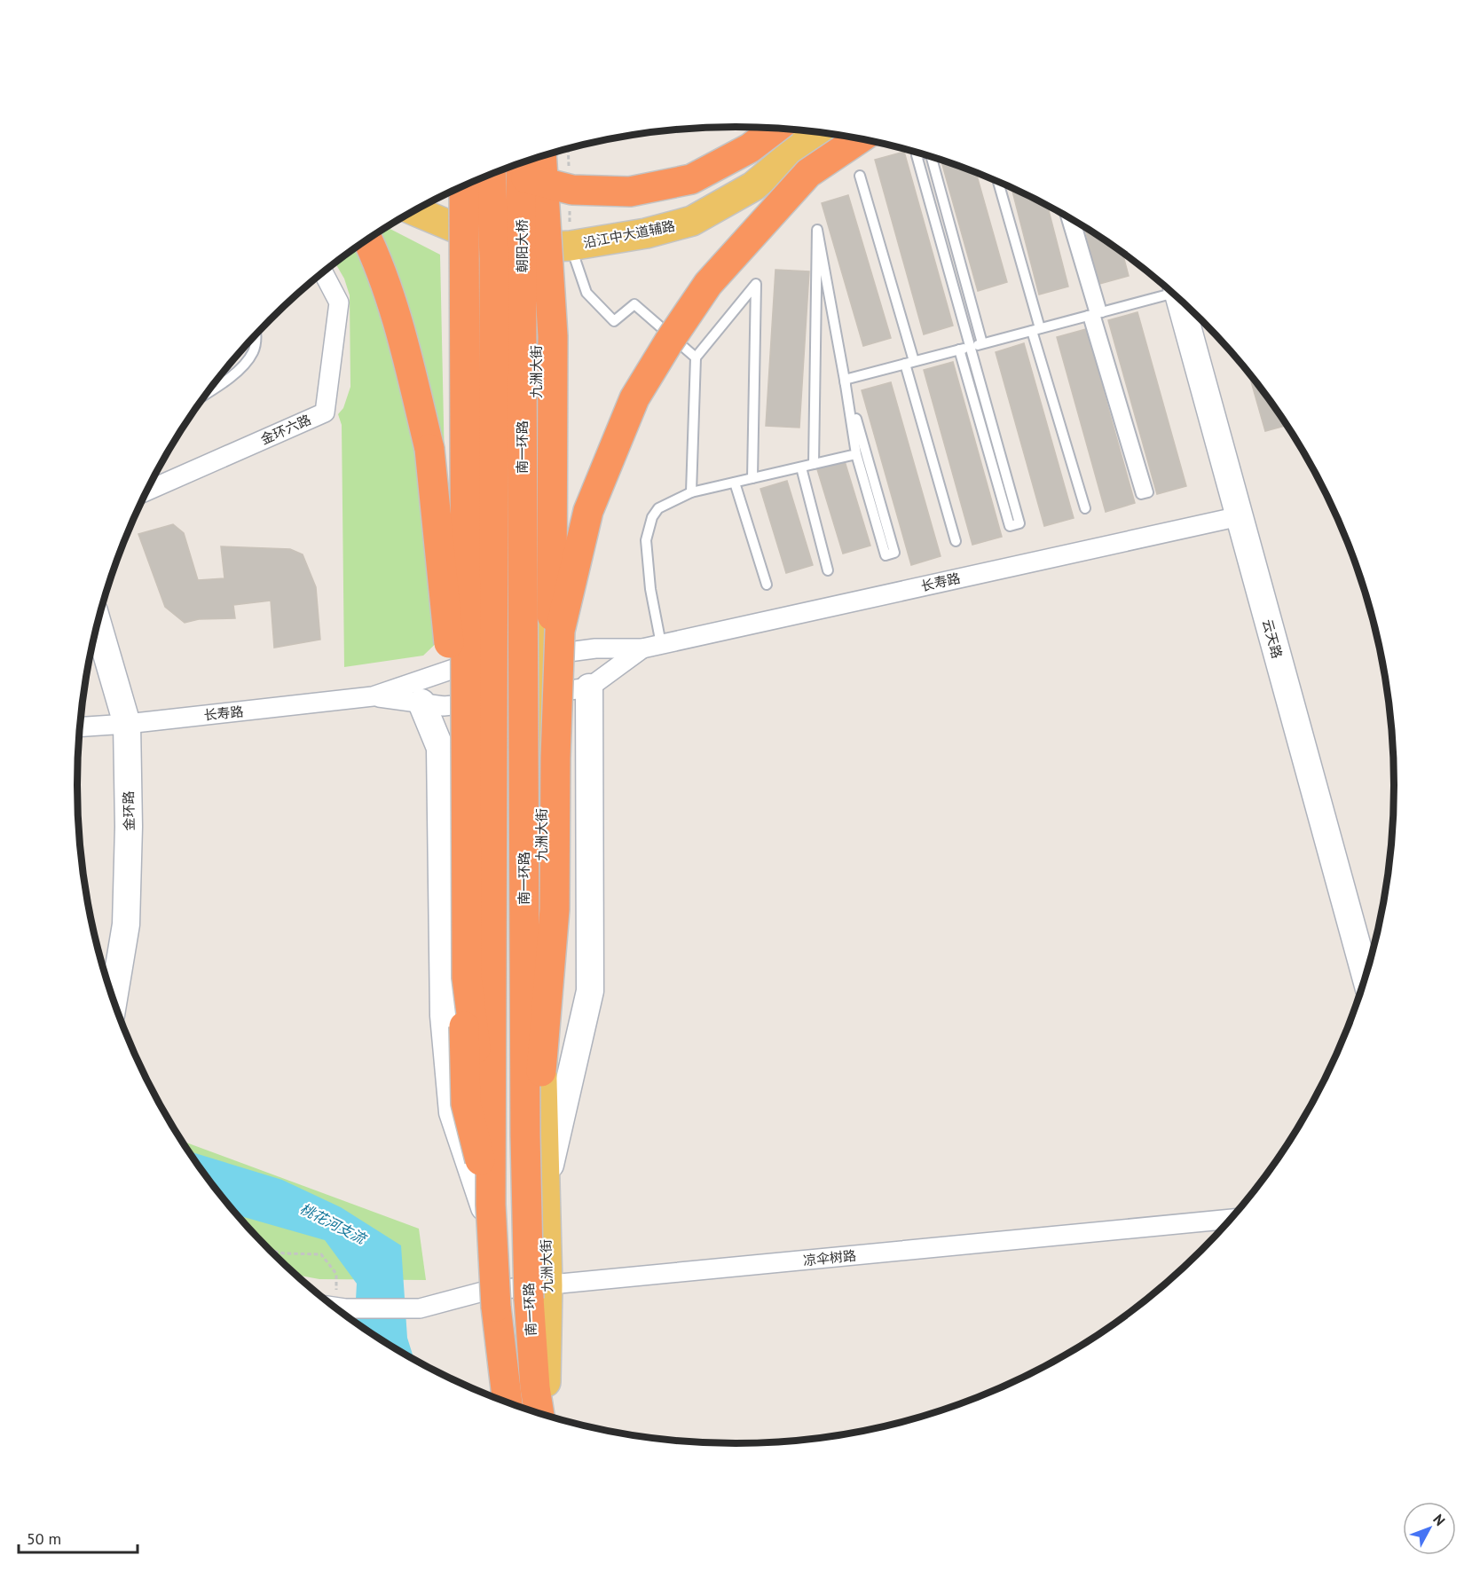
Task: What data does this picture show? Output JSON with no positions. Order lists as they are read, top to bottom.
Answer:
{
  "streets": {
    "highway": ["朝阳大桥", "南一环路"],
    "main road": ["沿江中大道辅路", "九洲大街"],
    "street": [
      "金环六路",
      "长寿路",
      "云天路",
      "金环路",
      "凉伞树路"
    ]
  },
  "crossings": [
    ["沿江中大道辅路", "九洲大街"],
    ["朝阳大桥", "南一环路"],
    ["九洲大街", "长寿路"],
    ["九洲大街", "凉伞树路"],
    ["长寿路", "云天路"],
    ["长寿路", "金环路"]
  ],
  "water": ["桃花河支流"],
  "scale_bar": "50 m",
  "north": "top right"
}
